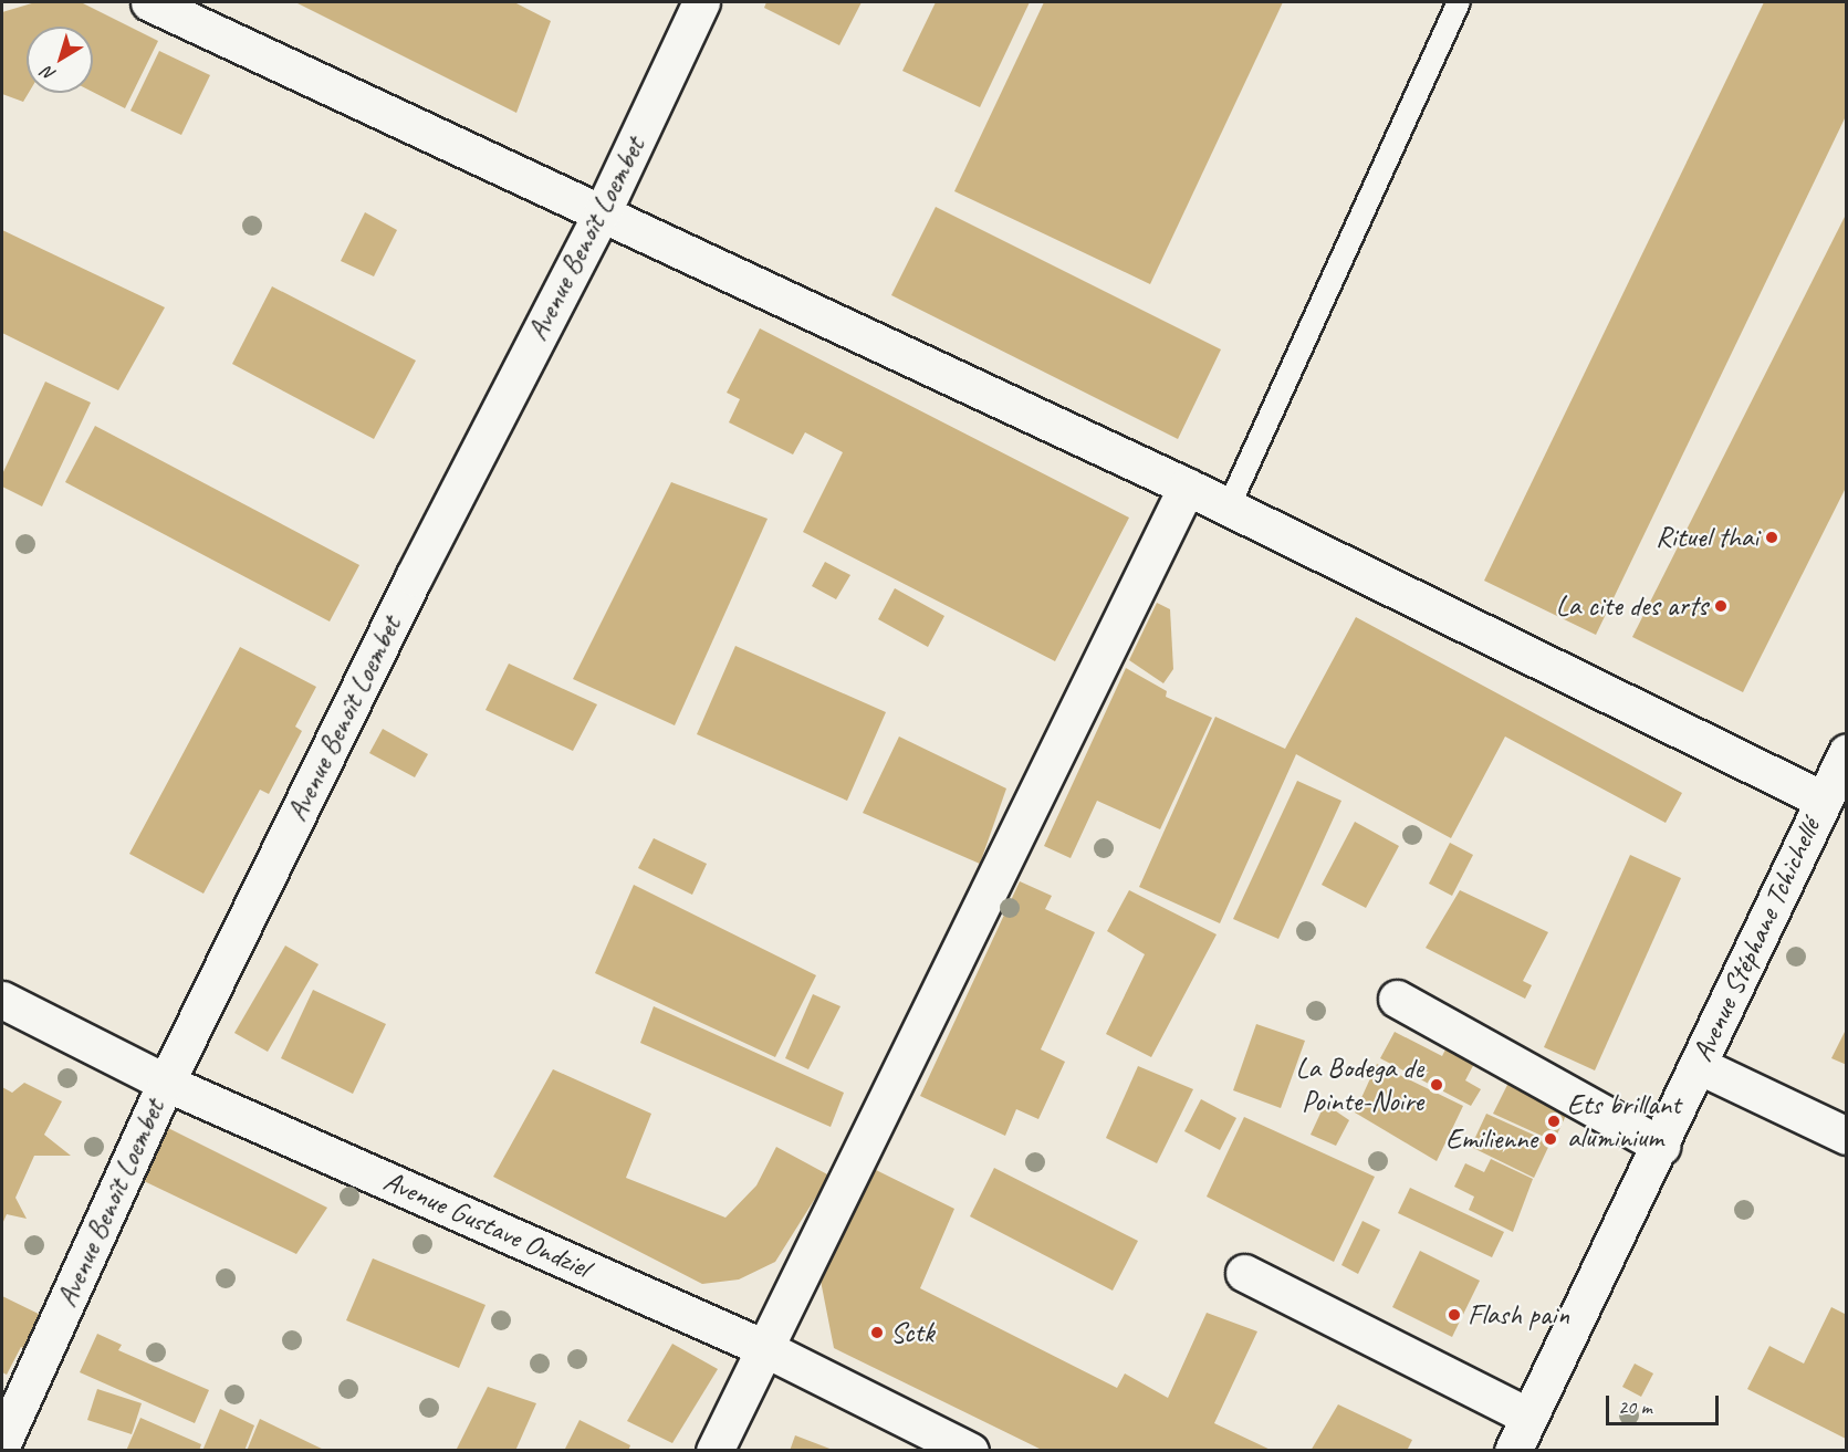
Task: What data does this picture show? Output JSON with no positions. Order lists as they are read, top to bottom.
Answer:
{
  "streets": {
    "main road": ["Avenue Benoît Loembet", "Avenue Stéphane Tchichellé", "Avenue Gustave Ondziel"]
  },
  "crossings": [
    ["Avenue Benoît Loembet", "Avenue Gustave Ondziel"]
  ],
  "places": [
    "Rituel thai",
    "La cite des arts",
    "La Bodega de Pointe-Noire",
    "Ets brillant aluminium",
    "Emilienne",
    "Flash pain",
    "Sctk"
  ],
  "scale_bar": "20 m",
  "north": "bottom left"
}
